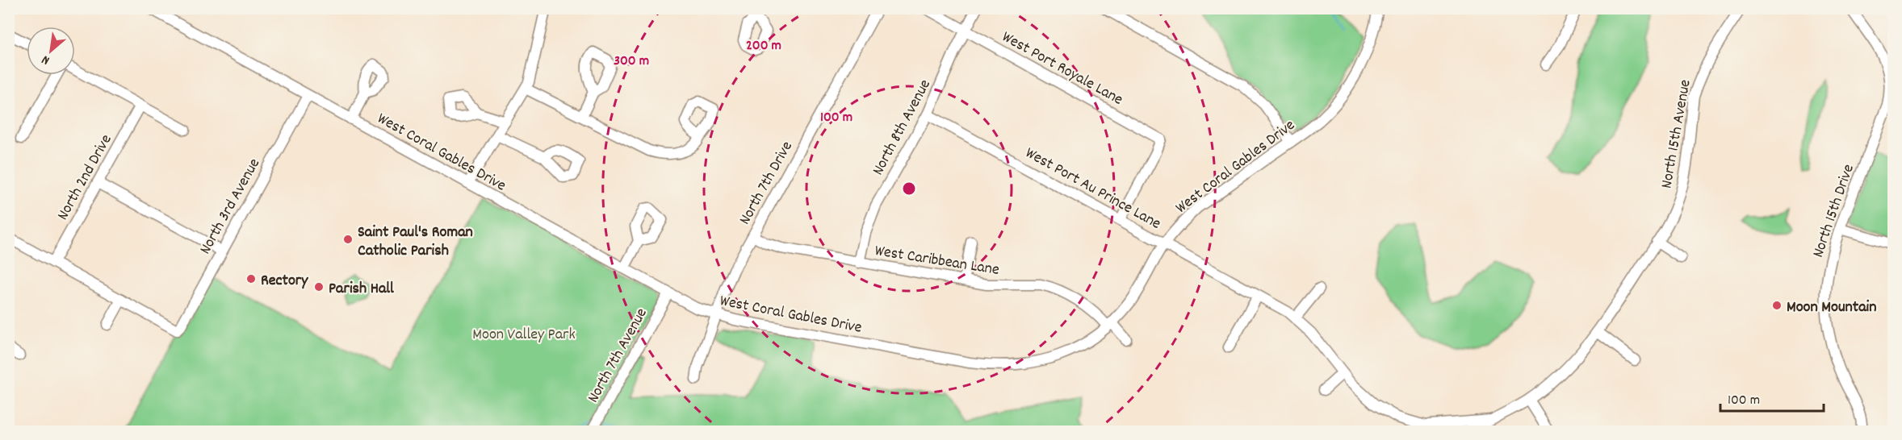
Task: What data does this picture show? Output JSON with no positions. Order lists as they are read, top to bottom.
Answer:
{
  "streets": {
    "street": [
      "West Port Royale Lane",
      "North 8th Avenue",
      "North 15th Avenue",
      "West Coral Gables Drive",
      "North 2nd Drive",
      "North 7th Drive",
      "West Port Au Prince Lane",
      "North 3rd Avenue",
      "North 15th Drive",
      "West Caribbean Lane",
      "North 7th Avenue"
    ]
  },
  "crossings": [
    ["West Port Royale Lane", "North 8th Avenue"],
    ["West Port Royale Lane", "West Port Au Prince Lane"],
    ["North 8th Avenue", "West Port Au Prince Lane"],
    ["North 8th Avenue", "West Caribbean Lane"],
    ["North 15th Avenue", "West Port Au Prince Lane"],
    ["West Coral Gables Drive", "North 7th Drive"],
    ["West Coral Gables Drive", "West Port Au Prince Lane"],
    ["West Coral Gables Drive", "North 3rd Avenue"],
    ["West Coral Gables Drive", "West Caribbean Lane"],
    ["West Coral Gables Drive", "North 7th Avenue"],
    ["North 7th Drive", "West Caribbean Lane"]
  ],
  "parks": ["Moon Valley Park"],
  "places": [
    "Saint Paul's Roman Catholic Parish",
    "Rectory",
    "Parish Hall",
    "Moon Mountain"
  ],
  "scale_bar": "100 m",
  "north": "bottom left",
  "rings": ["200 m", "300 m", "100 m"]
}
